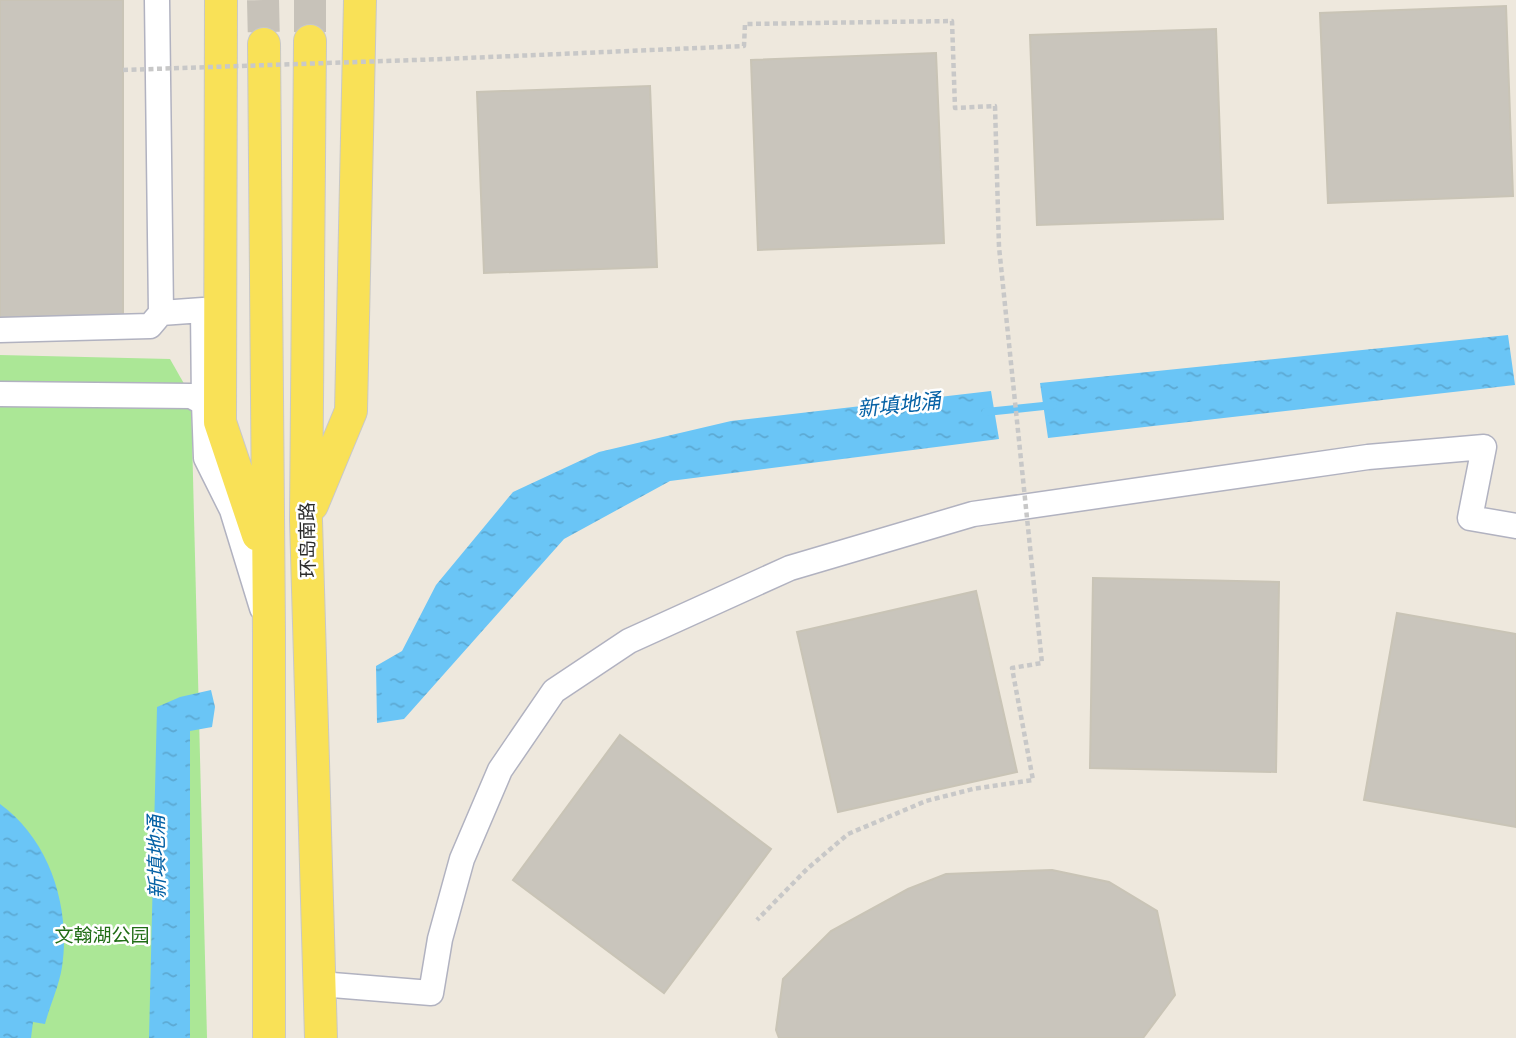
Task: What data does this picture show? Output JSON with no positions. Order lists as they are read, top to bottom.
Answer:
{
  "streets": {
    "main road": ["环岛南路"]
  },
  "water": ["新填地涌"],
  "parks": ["文翰湖公园"]
}
